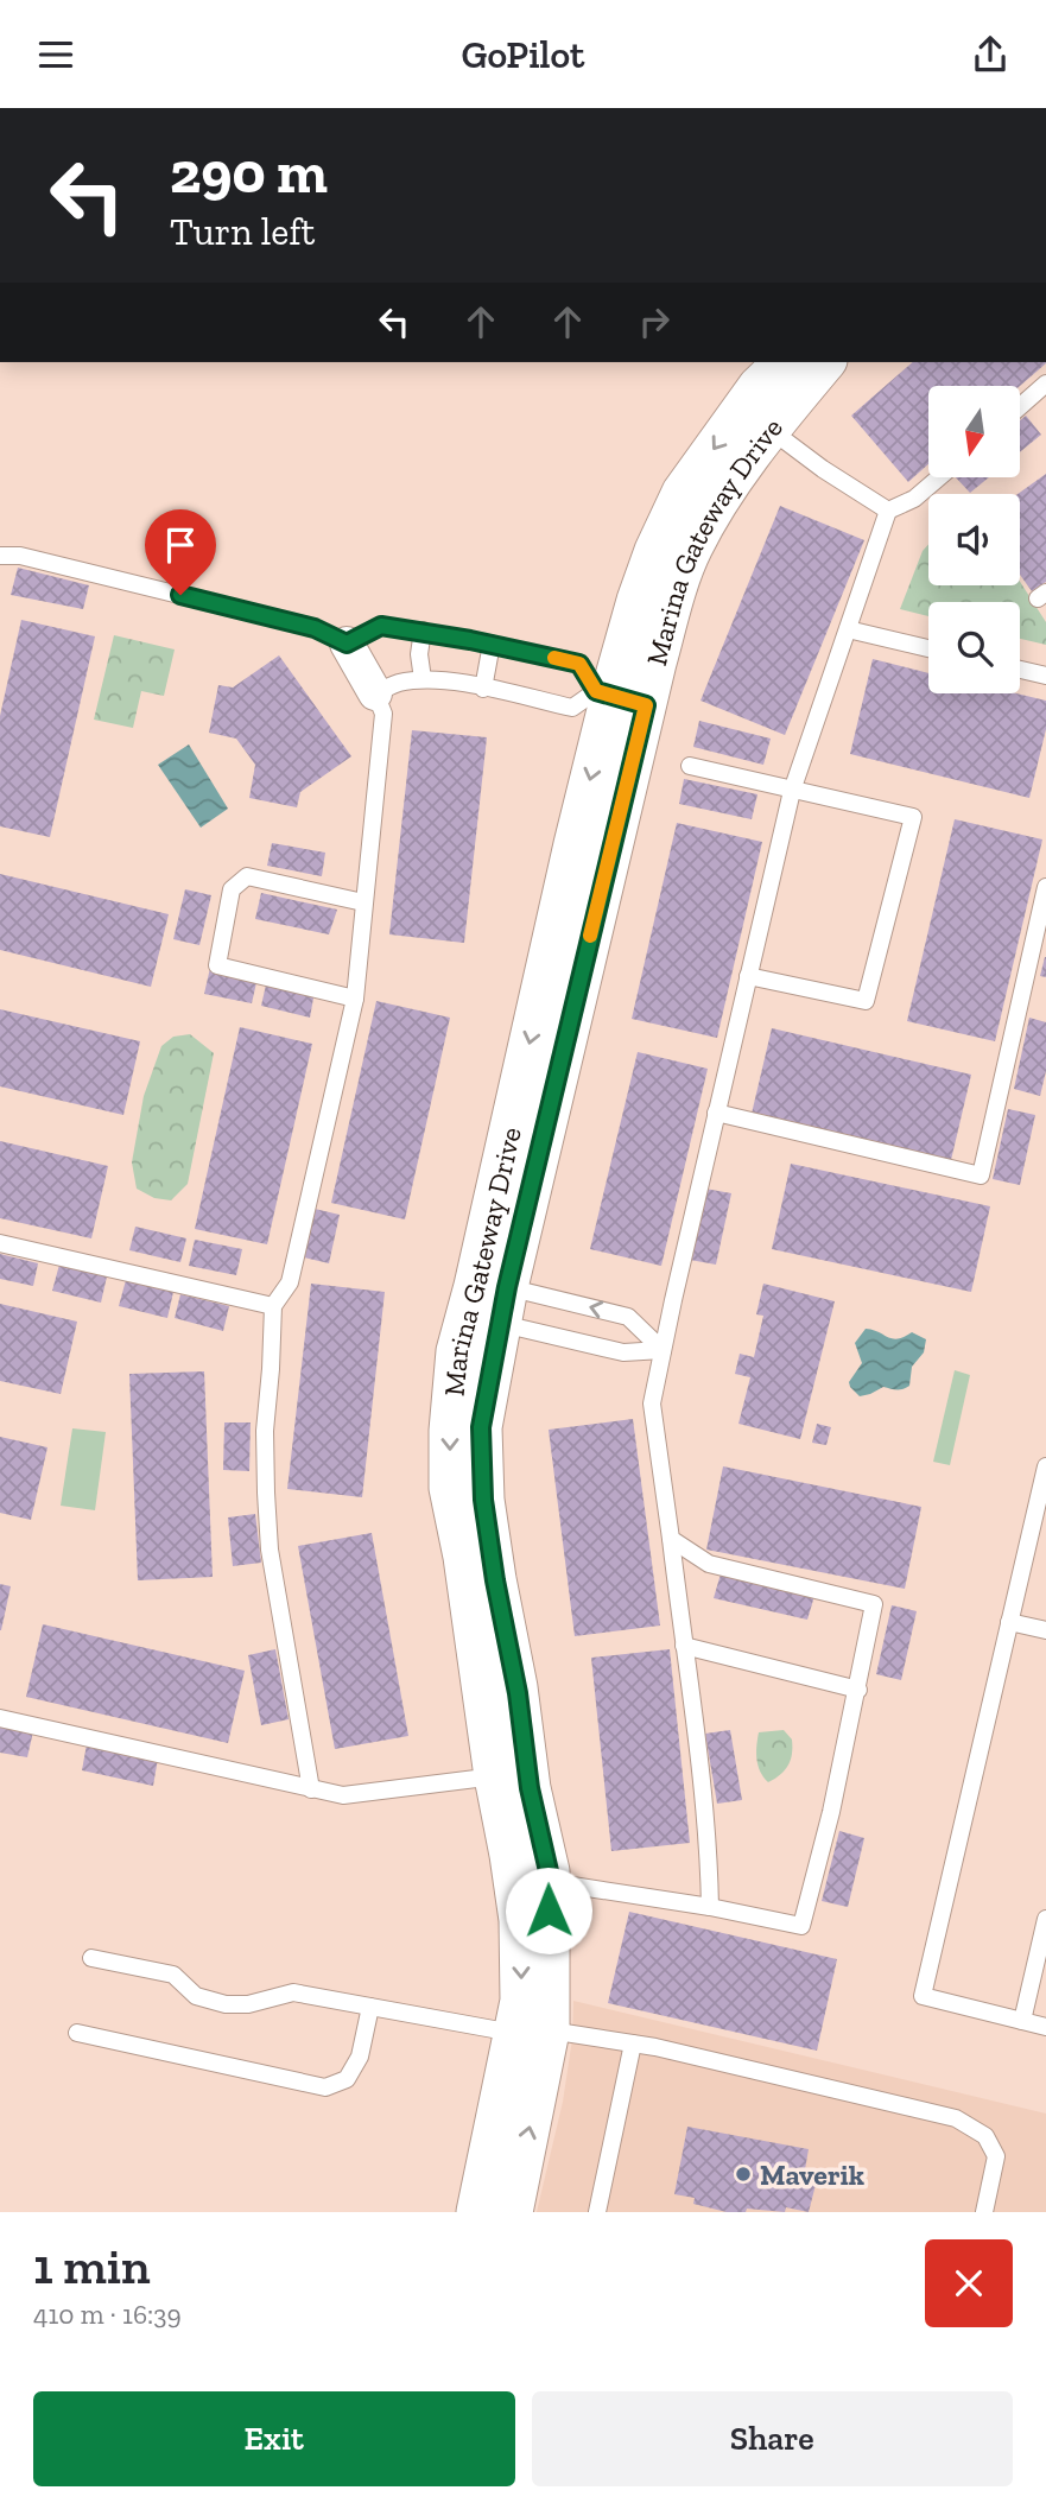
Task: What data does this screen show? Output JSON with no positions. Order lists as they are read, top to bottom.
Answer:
{
  "streets": {
    "street": ["Marina Gateway Drive"]
  },
  "places": ["Maverik"],
  "north": "bottom",
  "page": {
    "header": "GoPilot",
    "turn": ["290 m", "Turn left"],
    "heading": ["1 min", "410 m · 16:39"],
    "buttons": ["Exit", "Share"]
  }
}
